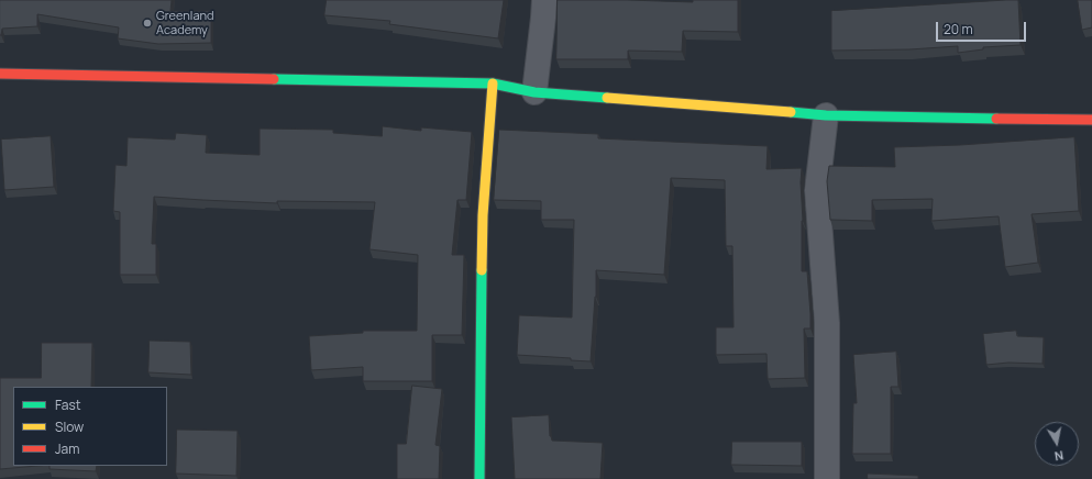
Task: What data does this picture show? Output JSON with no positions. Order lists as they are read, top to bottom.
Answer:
{
  "places": ["Greenland Academy"],
  "legend": ["Fast", "Slow", "Jam"],
  "scale_bar": "20 m",
  "north": "bottom"
}
